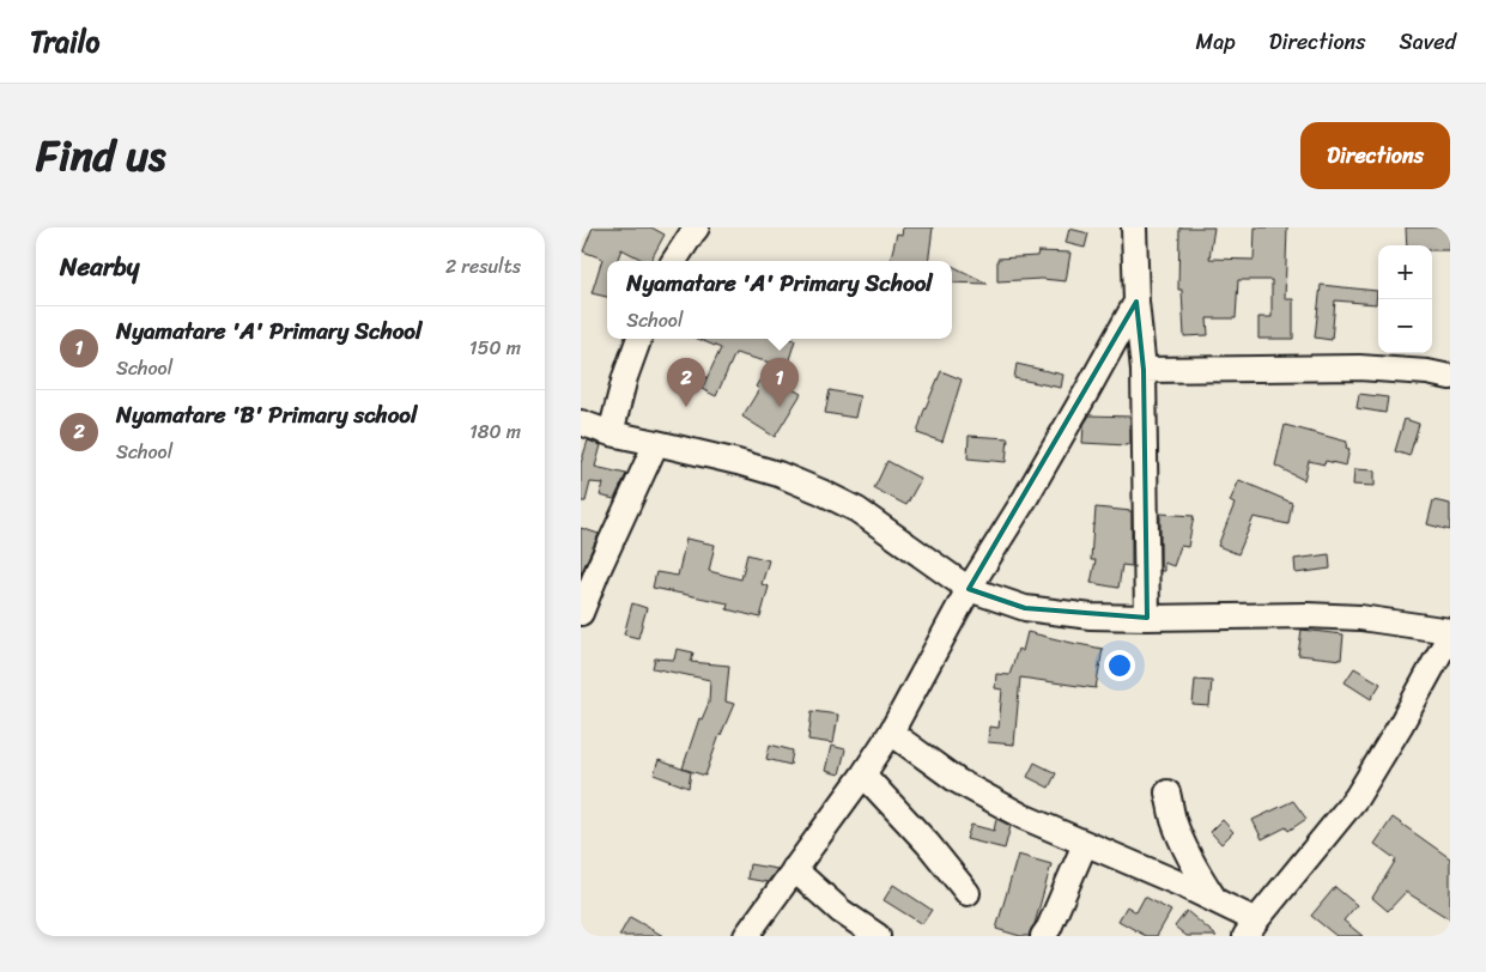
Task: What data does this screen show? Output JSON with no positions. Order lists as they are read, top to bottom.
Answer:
{
  "page": {
    "header": "Trailo",
    "nav": ["Map", "Directions", "Saved"],
    "title": "Find us",
    "buttons": "Directions",
    "heading": ["Nearby", "2 results"],
    "map_buttons": ["+", "−"],
    "popup": ["Nyamatare 'A' Primary School", "School"],
    "list": [
      {
        "mark": "1",
        "name": "Nyamatare 'A' Primary School",
        "note": "School",
        "value": "150 m"
      },
      {
        "mark": "2",
        "name": "Nyamatare 'B' Primary school",
        "note": "School",
        "value": "180 m"
      }
    ],
    "pins": ["1", "2"]
  }
}
